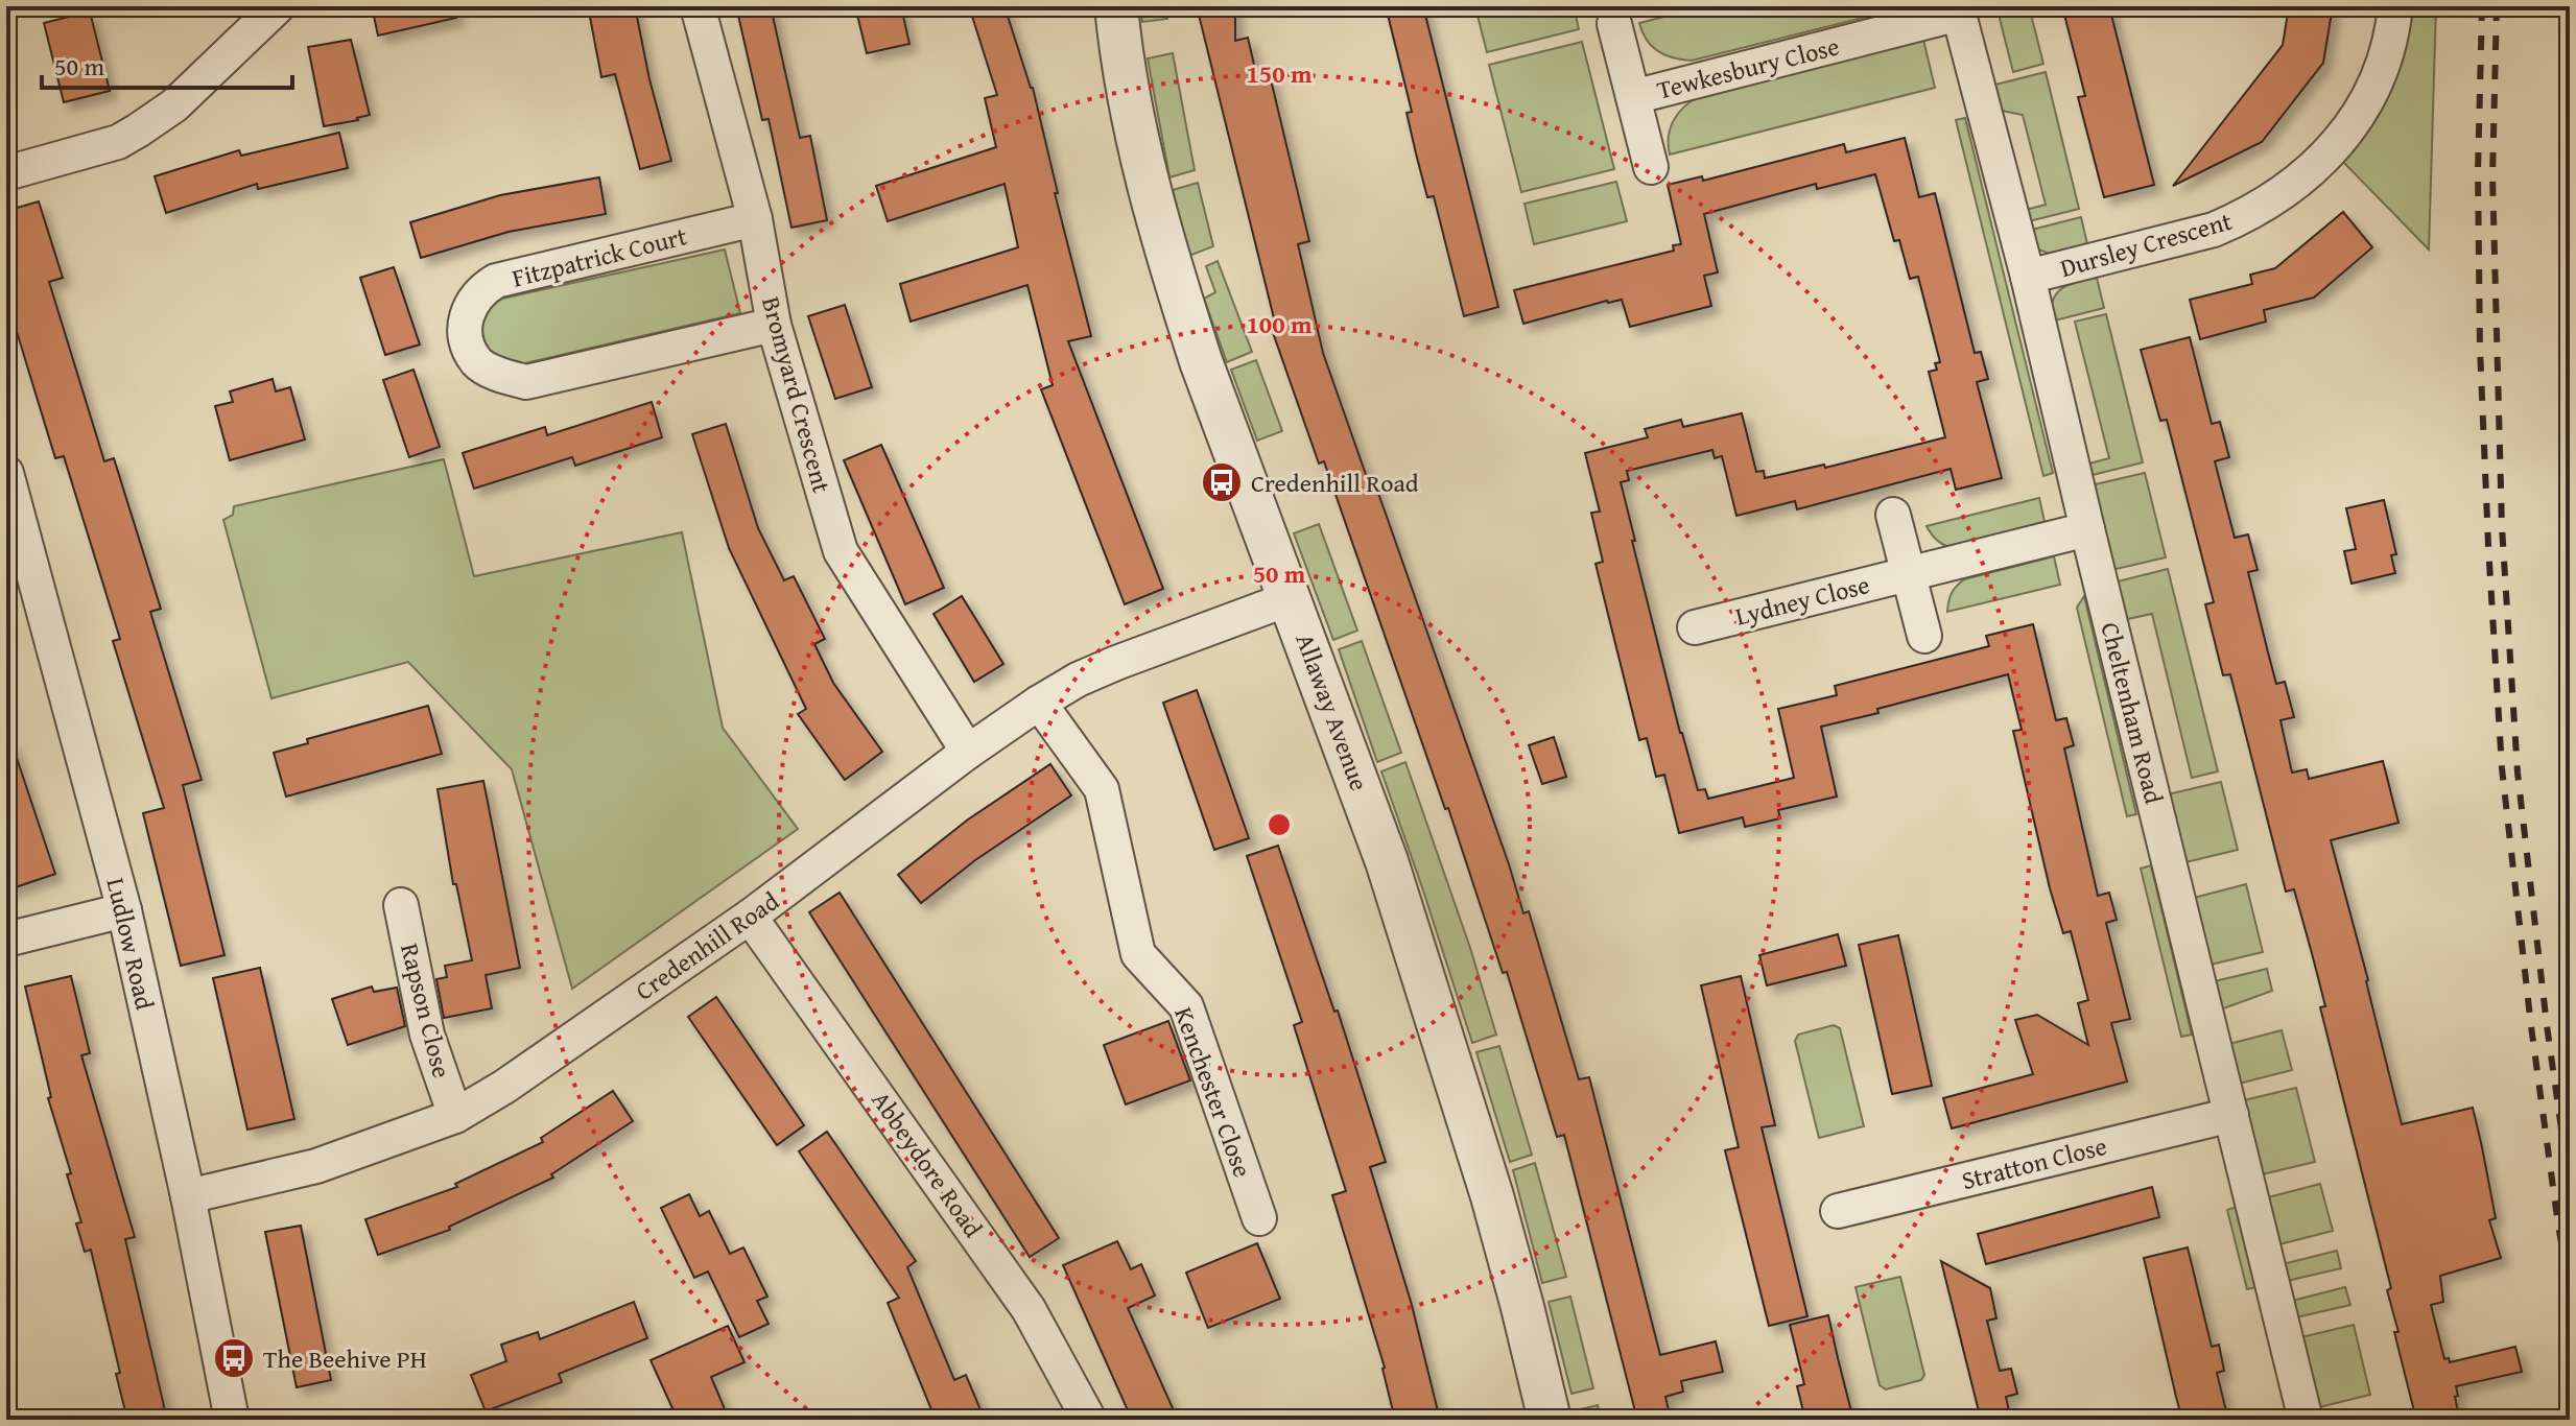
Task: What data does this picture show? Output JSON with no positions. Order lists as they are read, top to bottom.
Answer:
{
  "streets": {
    "street": [
      "Tewkesbury Close",
      "Dursley Crescent",
      "Fitzpatrick Court",
      "Bromyard Crescent",
      "Lydney Close",
      "Allaway Avenue",
      "Cheltenham Road",
      "Ludlow Road",
      "Credenhill Road",
      "Rapson Close",
      "Kenchester Close",
      "Stratton Close",
      "Abbeydore Road"
    ]
  },
  "crossings": [
    ["Tewkesbury Close", "Cheltenham Road"],
    ["Dursley Crescent", "Cheltenham Road"],
    ["Fitzpatrick Court", "Bromyard Crescent"],
    ["Bromyard Crescent", "Credenhill Road"],
    ["Lydney Close", "Cheltenham Road"],
    ["Allaway Avenue", "Credenhill Road"],
    ["Cheltenham Road", "Stratton Close"],
    ["Ludlow Road", "Credenhill Road"],
    ["Credenhill Road", "Rapson Close"],
    ["Credenhill Road", "Kenchester Close"],
    ["Credenhill Road", "Abbeydore Road"]
  ],
  "places": {
    "bus stop": ["Credenhill Road", "The Beehive PH"]
  },
  "scale_bar": "50 m",
  "rings": ["150 m", "100 m", "50 m"]
}
